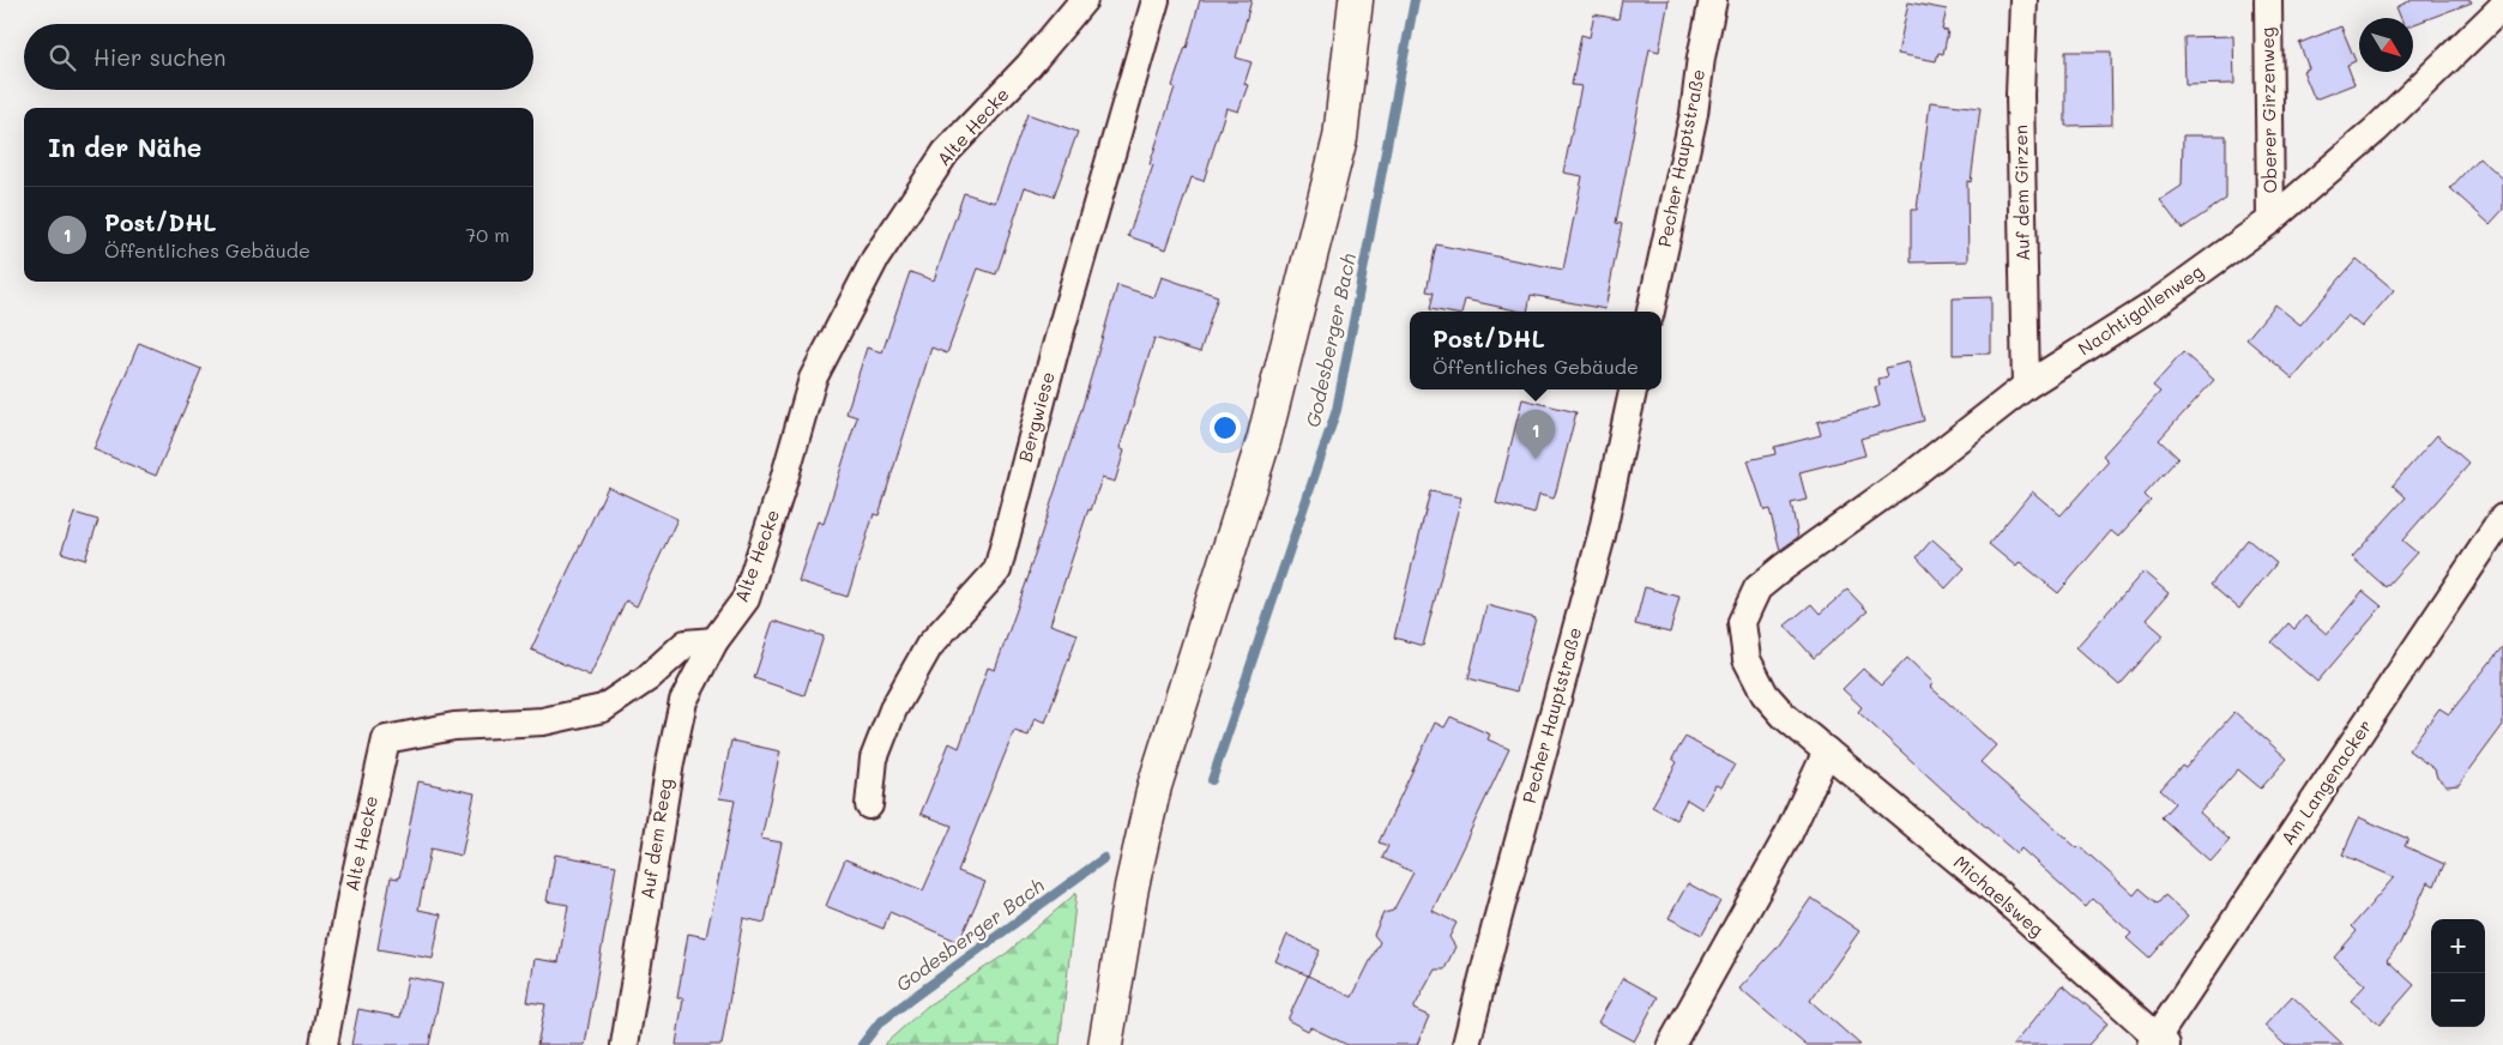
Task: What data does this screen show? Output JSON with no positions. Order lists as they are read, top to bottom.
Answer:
{
  "streets": {
    "street": [
      "Oberer Girzenweg",
      "Alte Hecke",
      "Pecher Hauptstraße",
      "Auf dem Girzen",
      "Nachtigallenweg",
      "Bergwiese",
      "Am Langenacker",
      "Auf dem Reeg",
      "Michaelsweg"
    ]
  },
  "crossings": [
    ["Oberer Girzenweg", "Nachtigallenweg"],
    ["Alte Hecke", "Auf dem Reeg"],
    ["Auf dem Girzen", "Nachtigallenweg"],
    ["Nachtigallenweg", "Michaelsweg"],
    ["Am Langenacker", "Michaelsweg"]
  ],
  "water": ["Godesberger Bach"],
  "north": "bottom right",
  "page": {
    "search": "Hier suchen",
    "heading": "In der Nähe",
    "list": [
      {
        "mark": "1",
        "name": "Post/DHL",
        "note": "Öffentliches Gebäude",
        "value": "70 m"
      }
    ],
    "popup": ["Post/DHL", "Öffentliches Gebäude"],
    "pins": "1",
    "map_buttons": ["+", "−"]
  }
}
